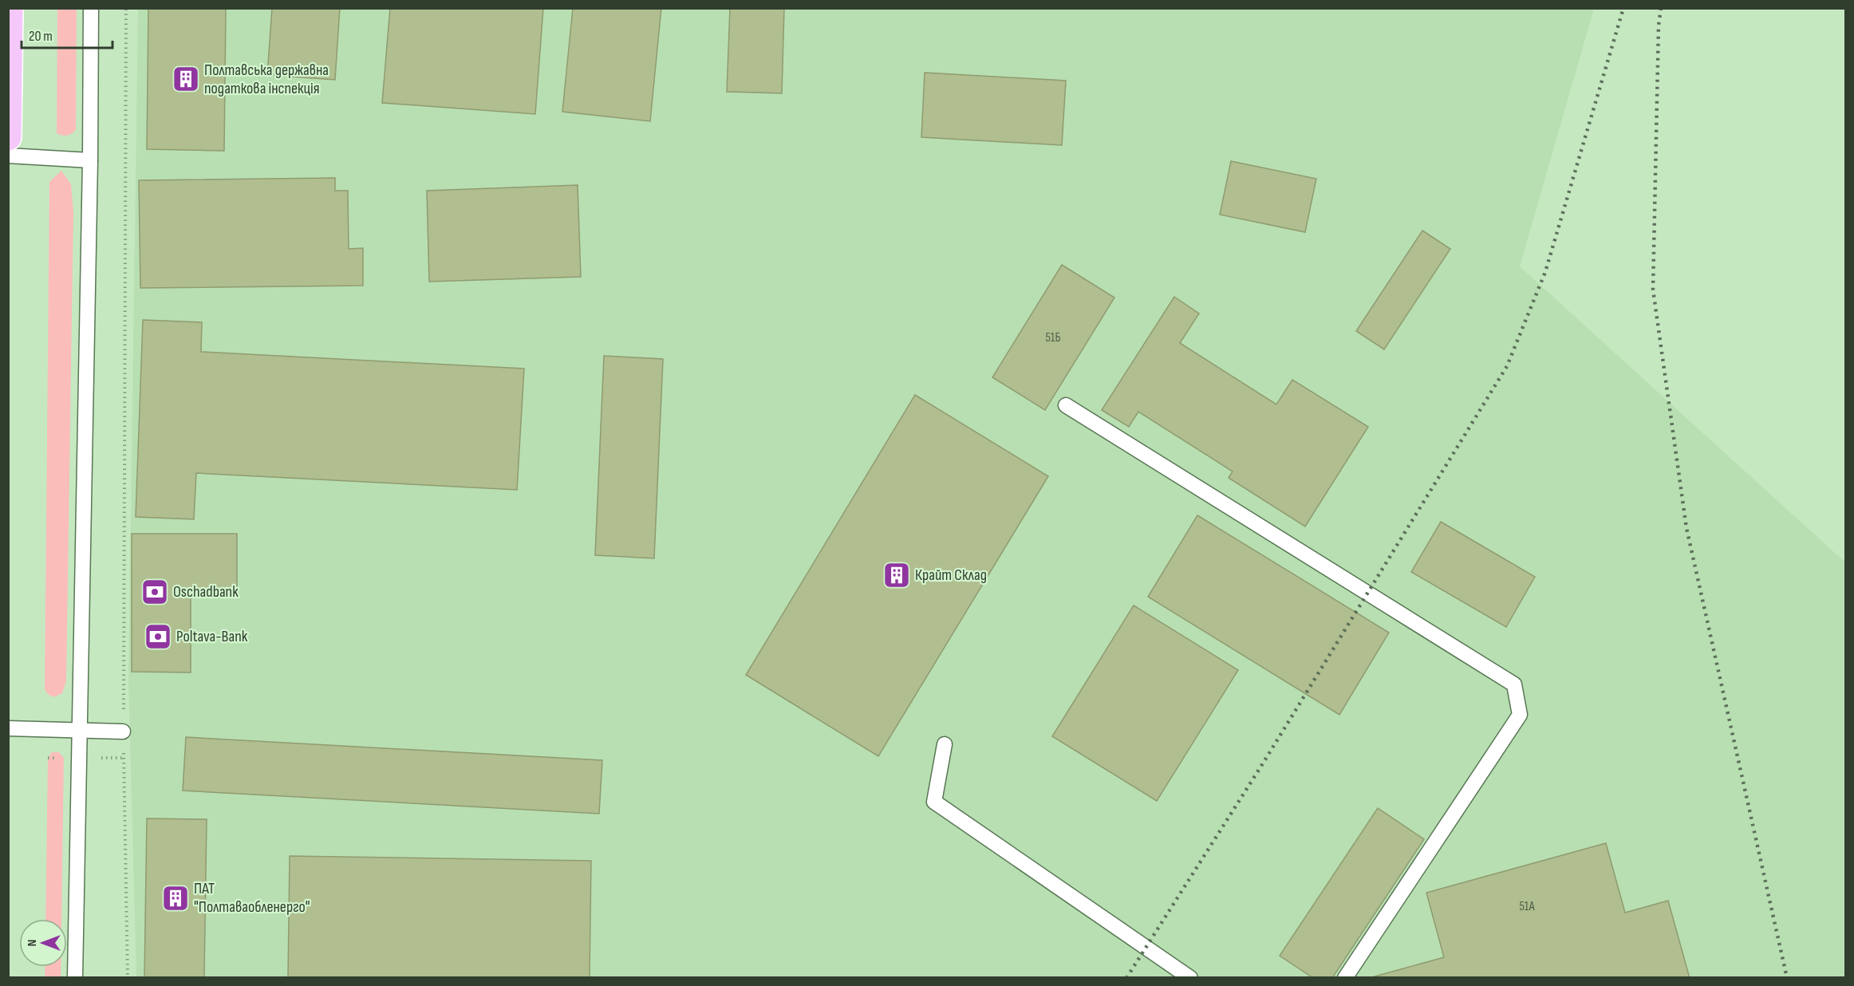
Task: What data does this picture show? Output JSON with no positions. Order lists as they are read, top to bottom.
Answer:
{
  "places": {
    "building": ["Полтавська державна податкова інспекція", "Крайт Склад", "ПАТ \"Полтаваобленерго\""],
    "bank": ["Oschadbank", "Poltava-Bank"]
  },
  "house_numbers": ["51Б", "51А"],
  "scale_bar": "20 m",
  "north": "left"
}
